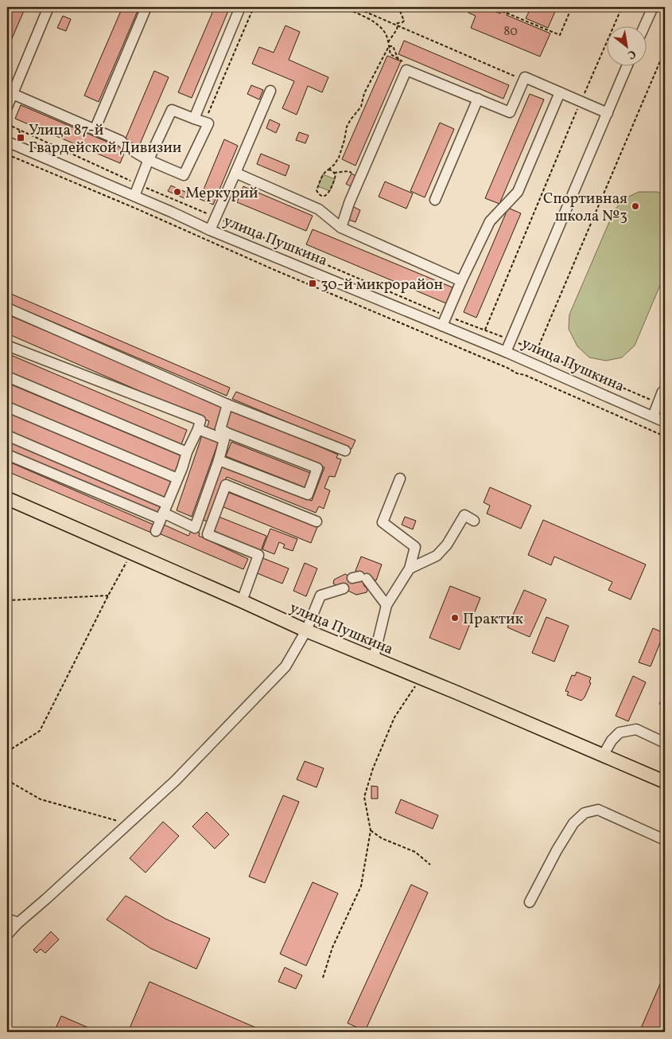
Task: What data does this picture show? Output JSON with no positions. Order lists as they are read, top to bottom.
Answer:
{
  "streets": {
    "main road": ["улица Пушкина"]
  },
  "places": {
    "transit": ["Улица 87-й Гвардейской Дивизии", "30-й микрорайон"],
    "other": ["Меркурий", "Спортивная школа №3", "Практик"]
  },
  "house_numbers": ["80"],
  "north": "bottom right"
}
